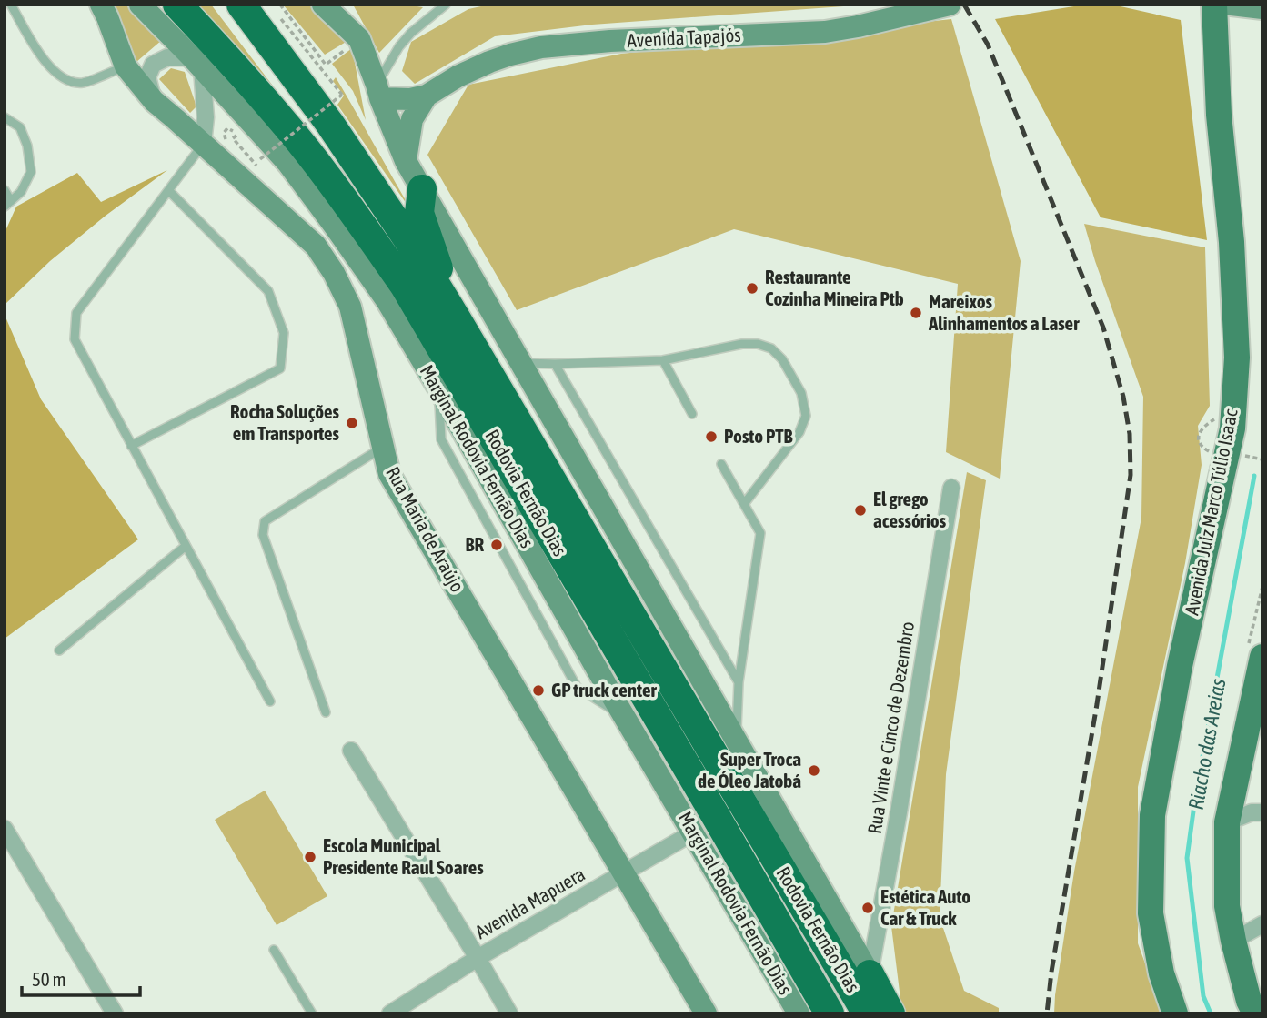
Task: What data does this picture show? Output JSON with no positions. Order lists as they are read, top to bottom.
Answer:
{
  "streets": {
    "highway": ["Rodovia Fernão Dias"],
    "main road": [
      "Avenida Tapajós",
      "Marginal Rodovia Fernão Dias",
      "Avenida Juiz Marco Túlio Isaac",
      "Rua Maria de Araújo"
    ],
    "street": ["Rua Vinte e Cinco de Dezembro", "Avenida Mapuera"]
  },
  "crossings": [
    ["Marginal Rodovia Fernão Dias", "Avenida Mapuera"],
    ["Rua Maria de Araújo", "Avenida Mapuera"]
  ],
  "water": ["Riacho das Areias"],
  "places": [
    "Restaurante Cozinha Mineira Ptb",
    "Mareixos Alinhamentos a Laser",
    "Rocha Soluções em Transportes",
    "Posto PTB",
    "El grego acessórios",
    "BR",
    "GP truck center",
    "Super Troca de Óleo Jatobá",
    "Escola Municipal Presidente Raul Soares",
    "Estética Auto Car & Truck"
  ],
  "scale_bar": "50 m"
}
